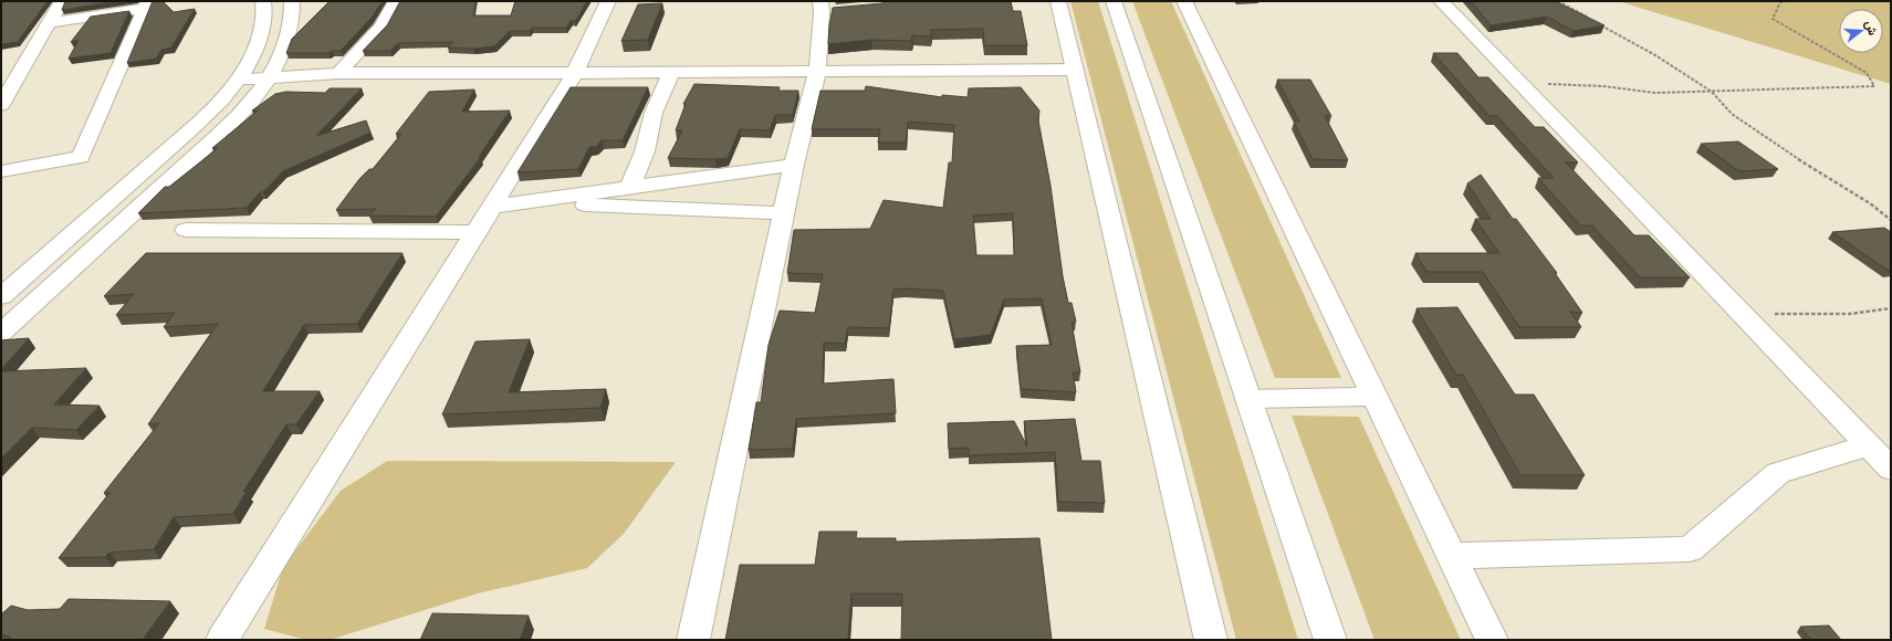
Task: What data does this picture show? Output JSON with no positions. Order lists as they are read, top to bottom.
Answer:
{
  "north": "right"
}
